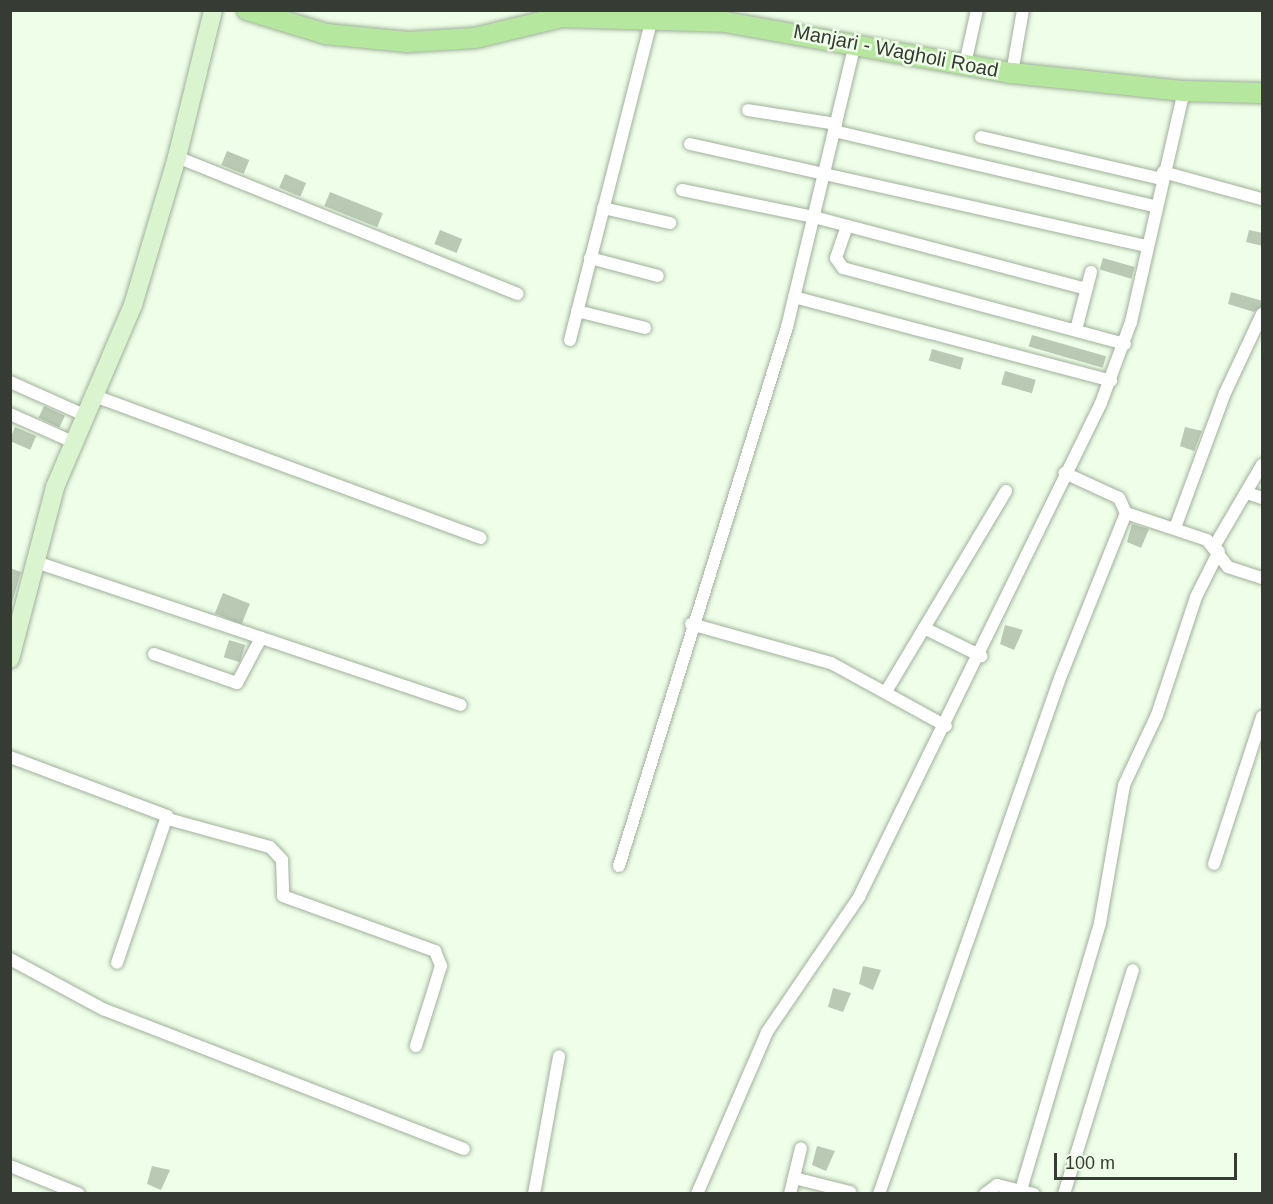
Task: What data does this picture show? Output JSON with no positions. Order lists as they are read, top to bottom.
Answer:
{
  "streets": {
    "main road": ["Manjari - Wagholi Road"]
  },
  "scale_bar": "100 m"
}
